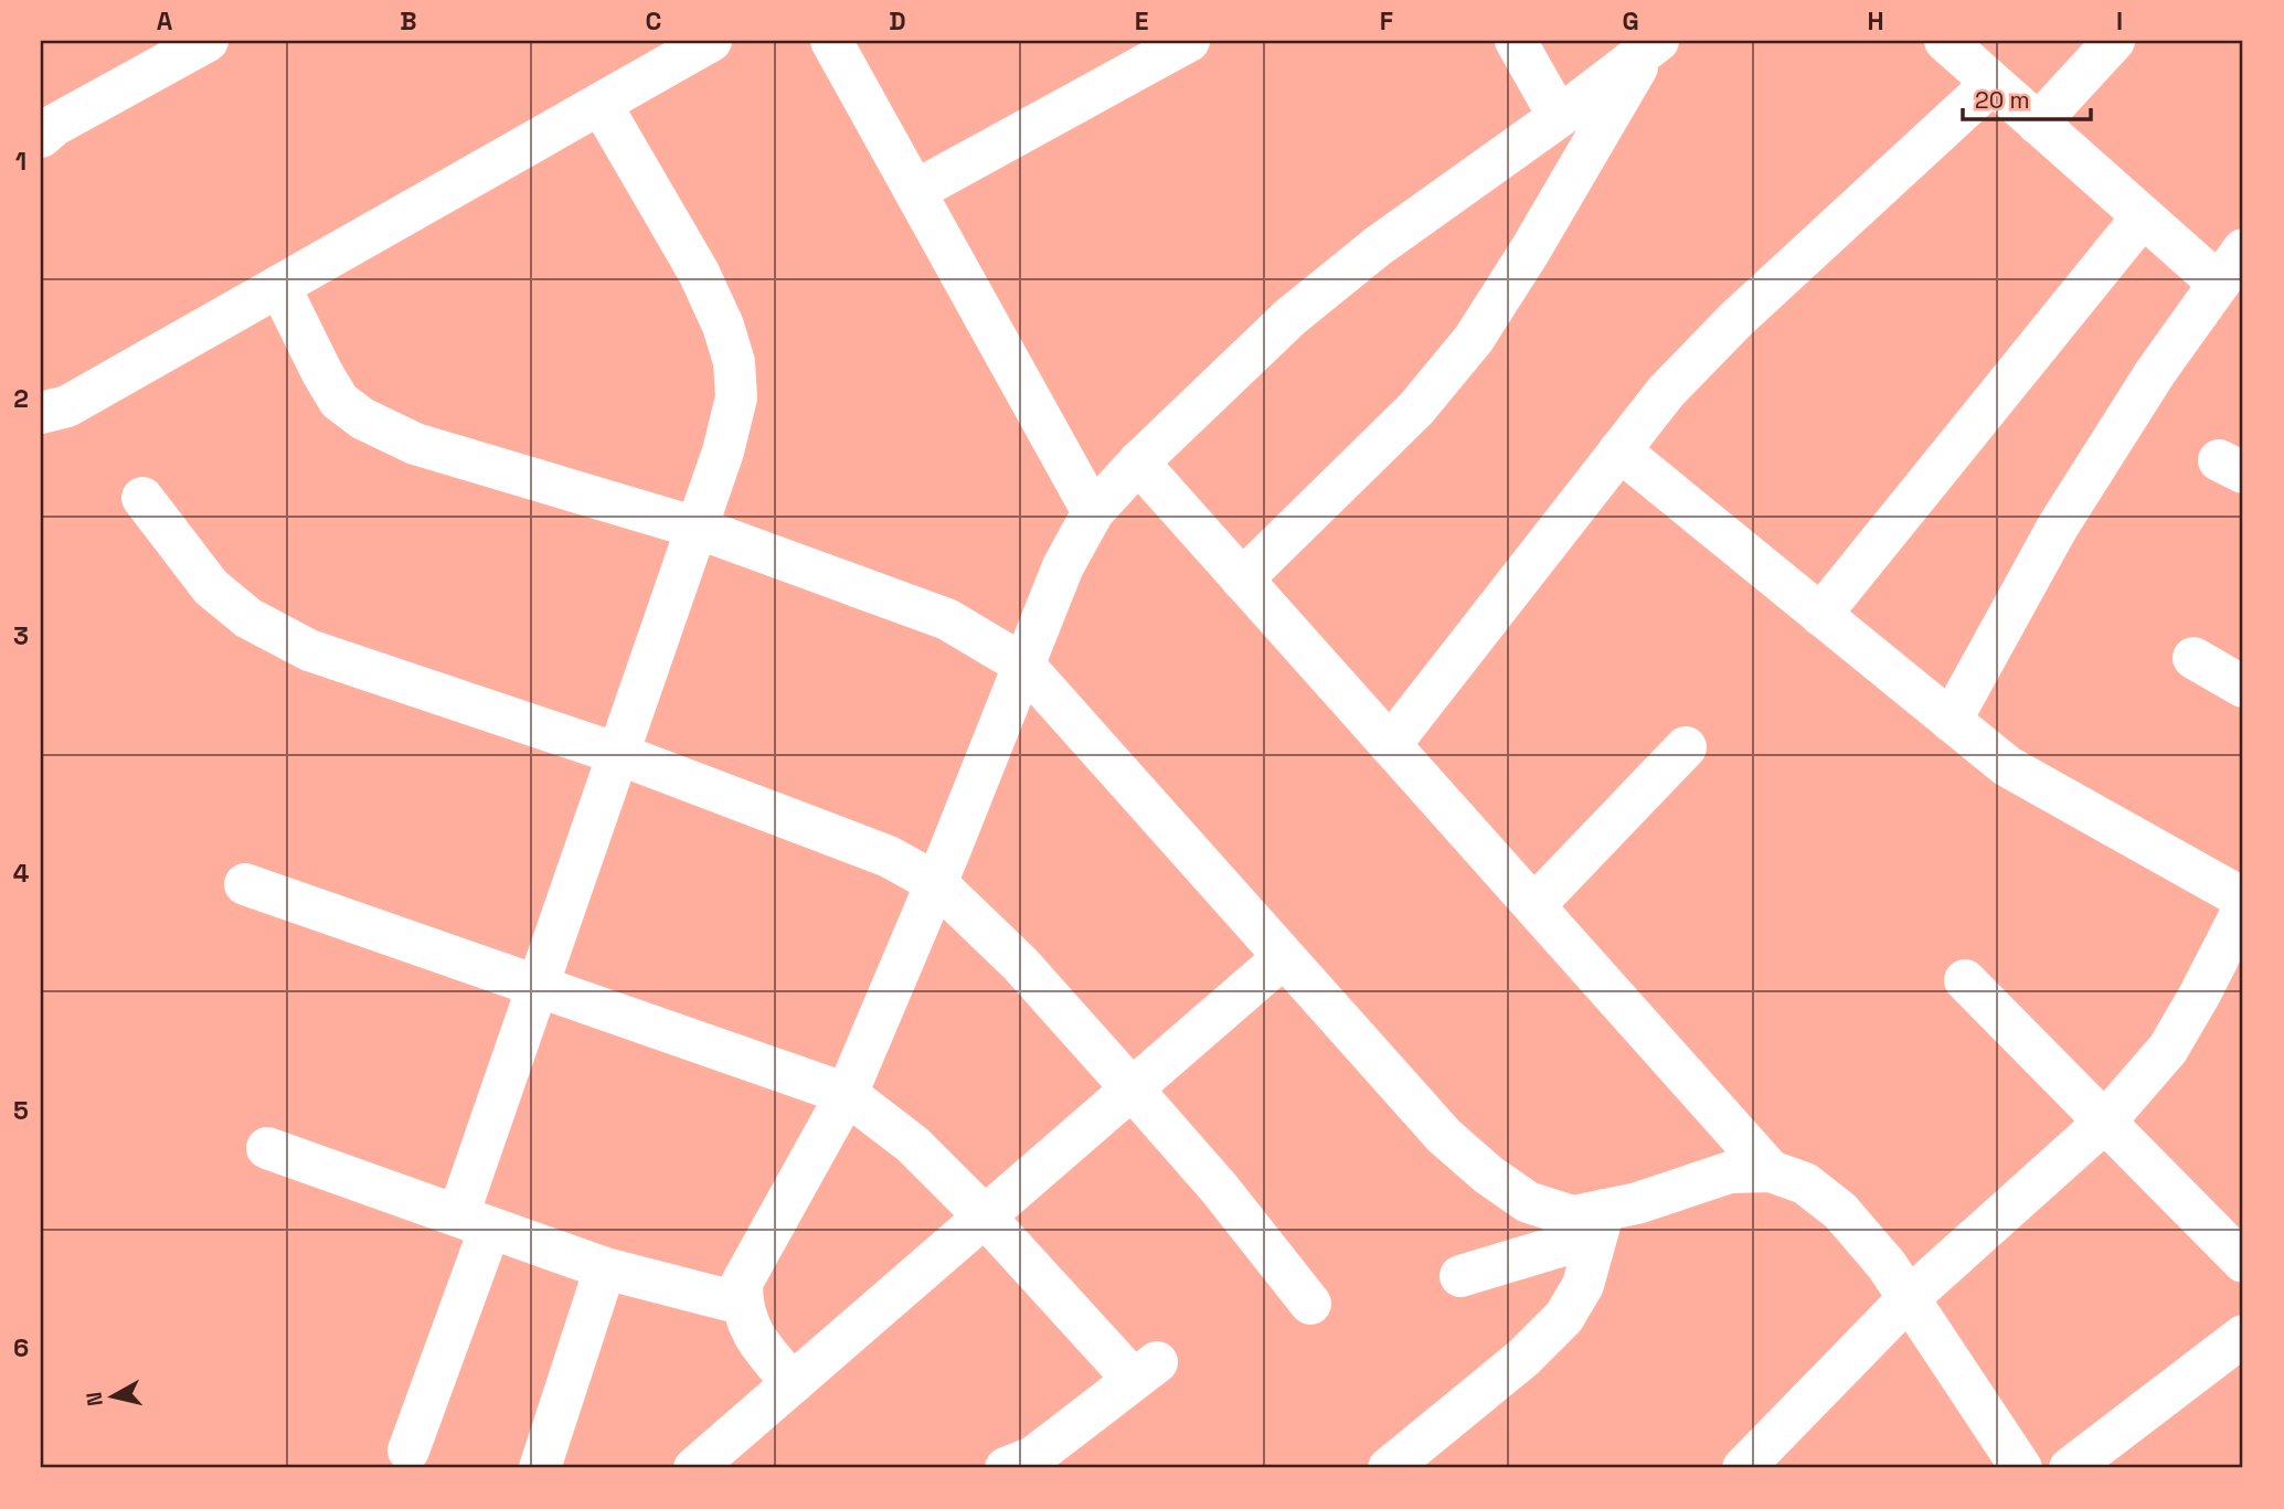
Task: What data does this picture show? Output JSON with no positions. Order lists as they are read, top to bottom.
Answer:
{
  "scale_bar": "20 m",
  "north": "left",
  "grid": {
    "columns": [
      "A",
      "B",
      "C",
      "D",
      "E",
      "F",
      "G",
      "H",
      "I"
    ],
    "rows": [
      "1",
      "2",
      "3",
      "4",
      "5",
      "6"
    ]
  }
}
